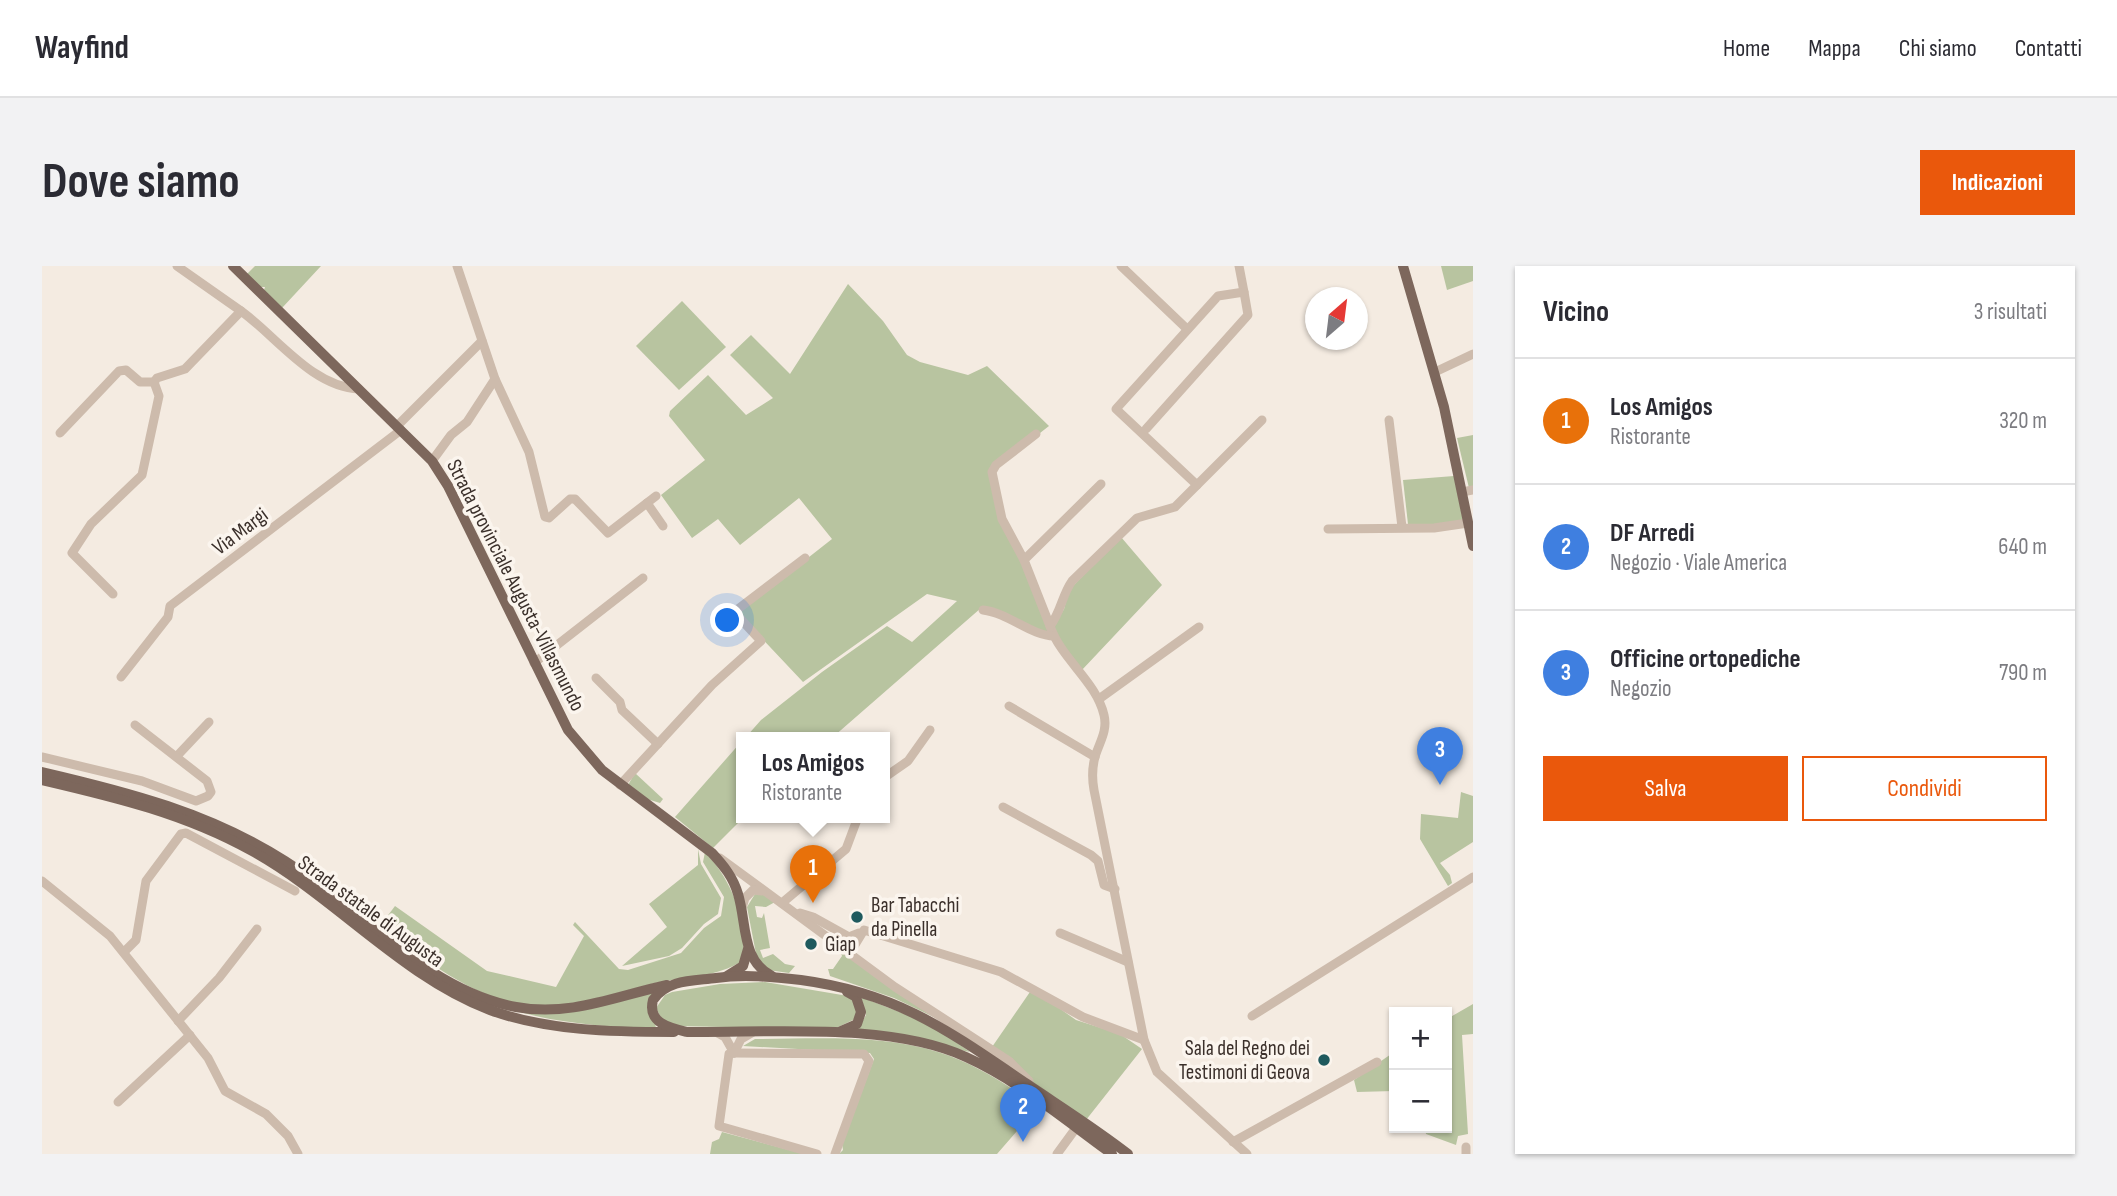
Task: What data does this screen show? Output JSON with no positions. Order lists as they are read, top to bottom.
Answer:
{
  "streets": {
    "main road": ["Strada provinciale Augusta-Villasmundo", "Strada statale di Augusta"],
    "street": ["Via Margi"]
  },
  "crossings": [
    ["Via Margi", "Strada provinciale Augusta-Villasmundo"]
  ],
  "places": ["Bar Tabacchi da Pinella", "Giap", "Sala del Regno dei Testimoni di Geova"],
  "north": "top right",
  "page": {
    "header": "Wayfind",
    "nav": [
      "Home",
      "Mappa",
      "Chi siamo",
      "Contatti"
    ],
    "buttons": [
      "Indicazioni",
      ["Salva", "Condividi"]
    ],
    "title": "Dove siamo",
    "heading": ["Vicino", "3 risultati"],
    "list": [
      {
        "mark": "1",
        "name": "Los Amigos",
        "note": "Ristorante",
        "value": "320 m"
      },
      {
        "mark": "2",
        "name": "DF Arredi",
        "note": "Negozio · Viale America",
        "value": "640 m"
      },
      {
        "mark": "3",
        "name": "Officine ortopediche",
        "note": "Negozio",
        "value": "790 m"
      }
    ],
    "pins": ["3", "1", "2"],
    "popup": ["Los Amigos", "Ristorante"],
    "map_buttons": ["+", "−"]
  }
}
